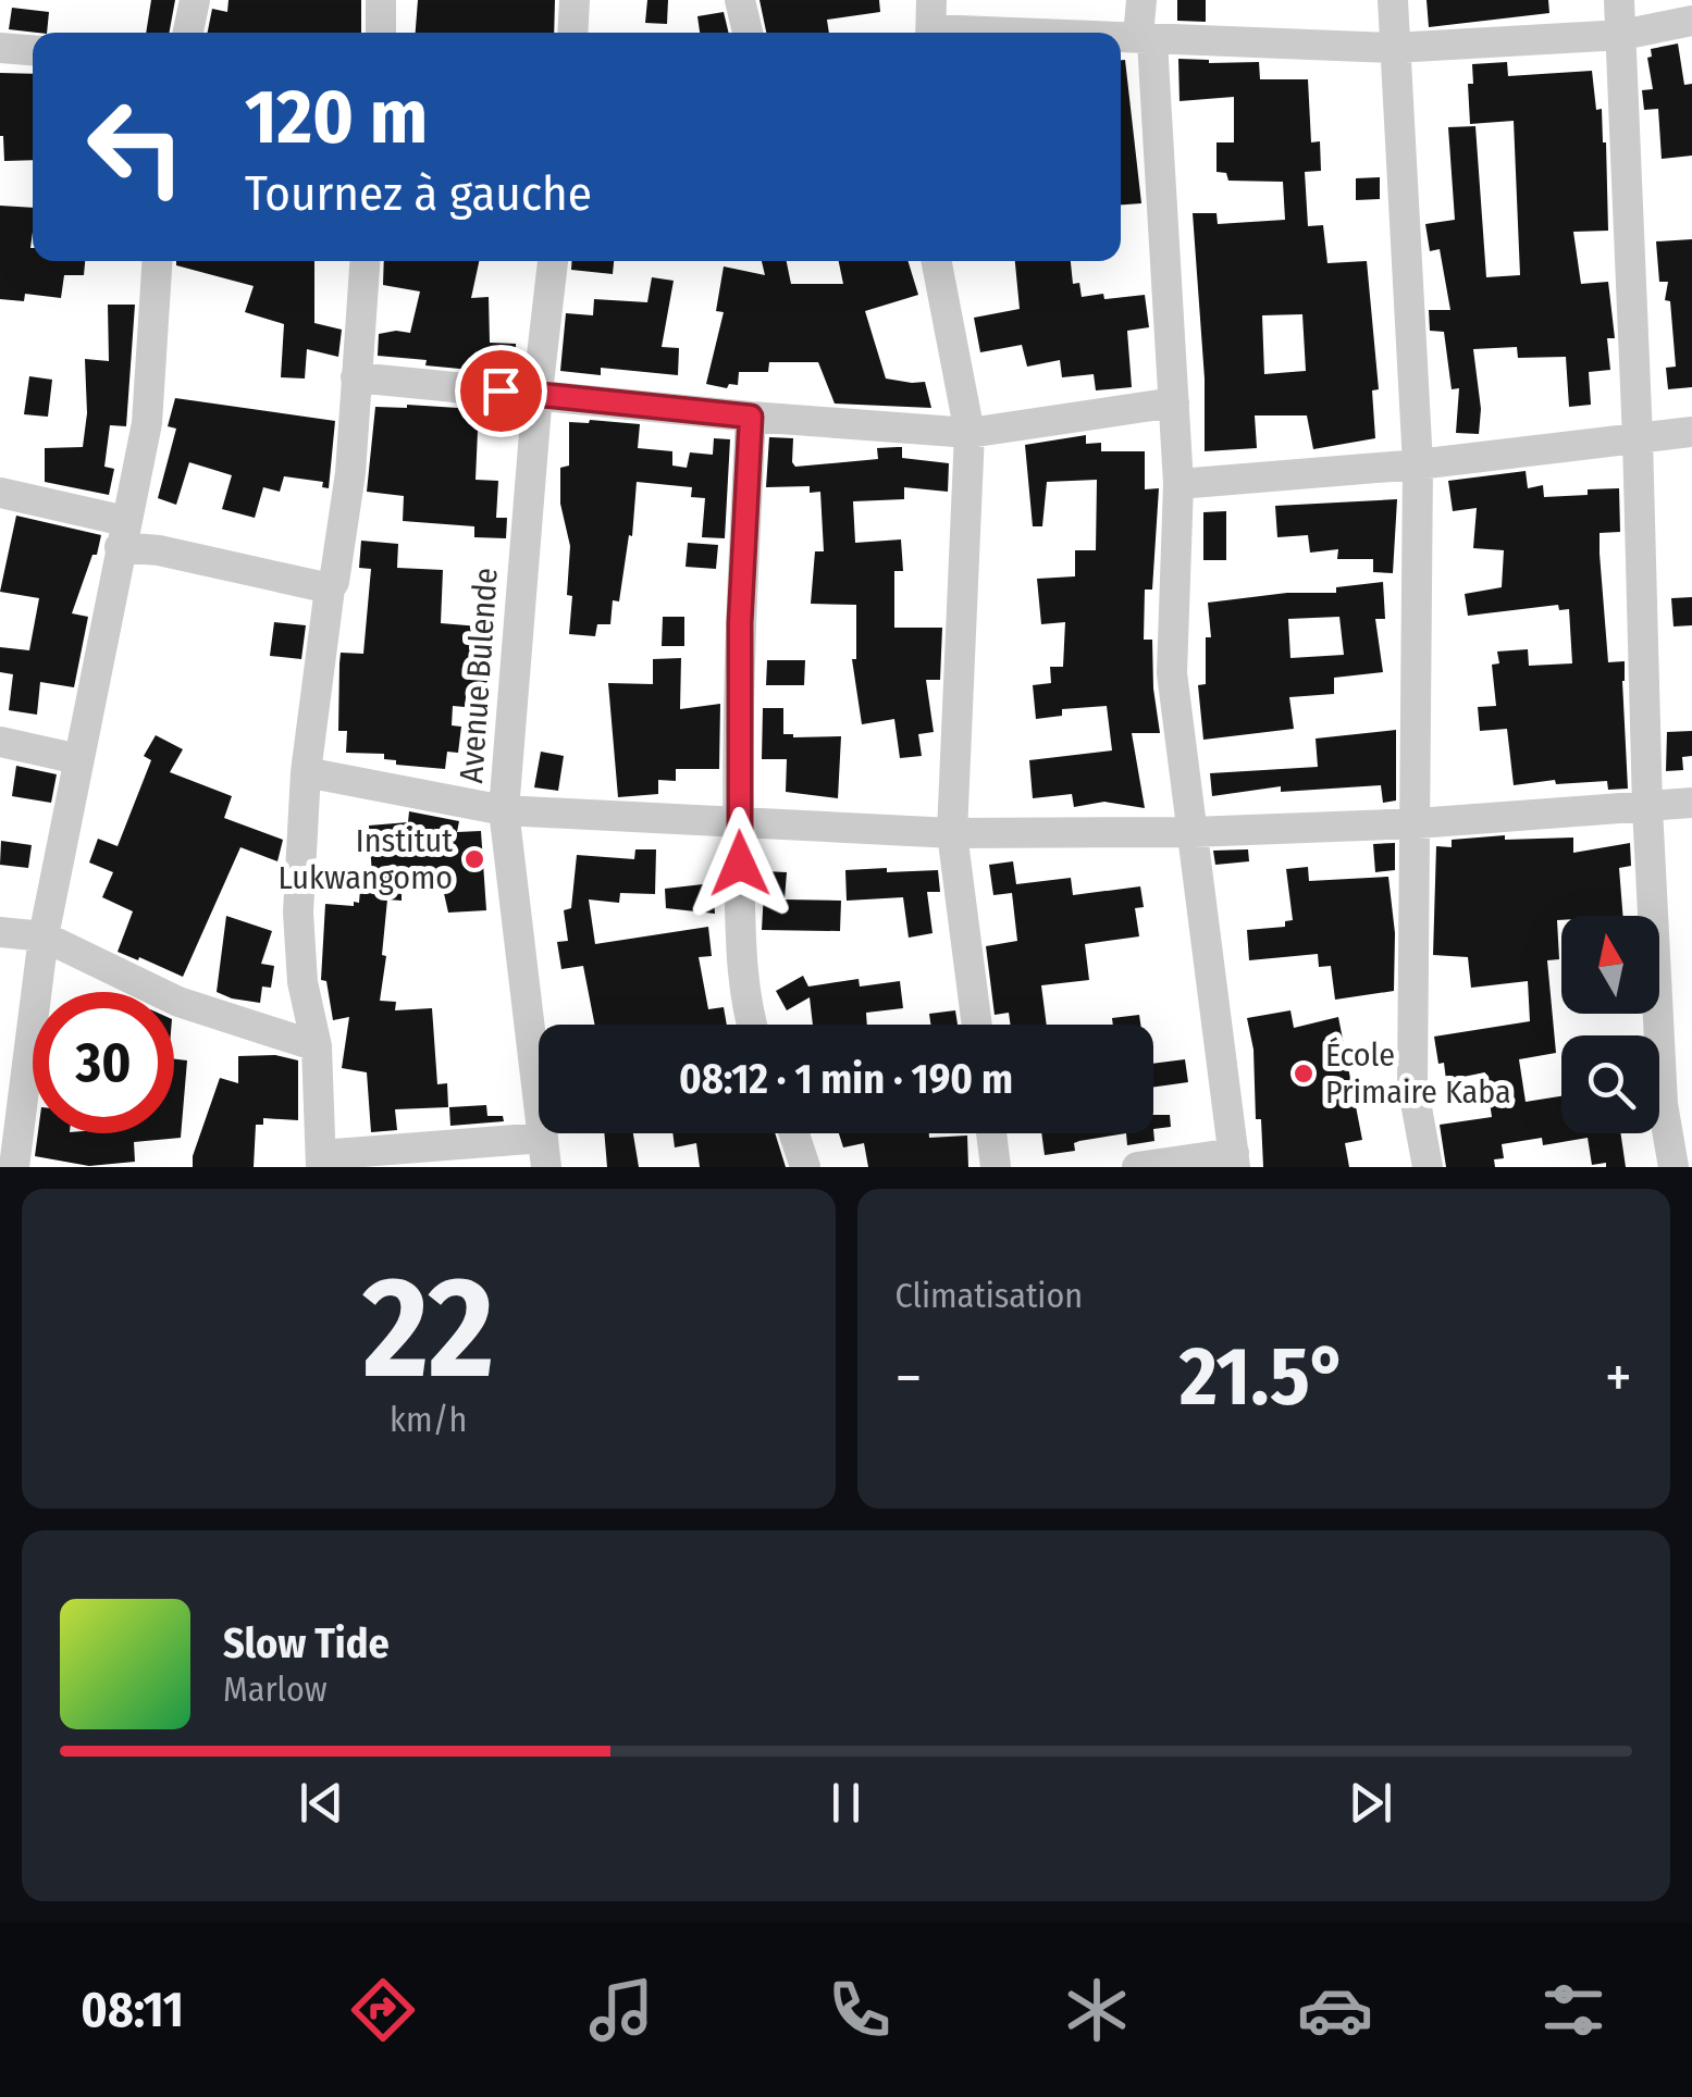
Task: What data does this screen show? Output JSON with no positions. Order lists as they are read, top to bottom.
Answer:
{
  "streets": {
    "street": ["Avenue Bulende"]
  },
  "places": ["Institut Lukwangomo", "École Primaire Kaba"],
  "north": "top",
  "page": {
    "turn": ["120 m", "Tournez à gauche"],
    "limit": "30",
    "trip": "08:12 · 1 min · 190 m",
    "tile": [
      ["22", "km/h"],
      "Climatisation"
    ],
    "heat": ["−", "21.5°", "+"],
    "song": ["Slow Tide", "Marlow"],
    "tabs": "08:11"
  }
}
